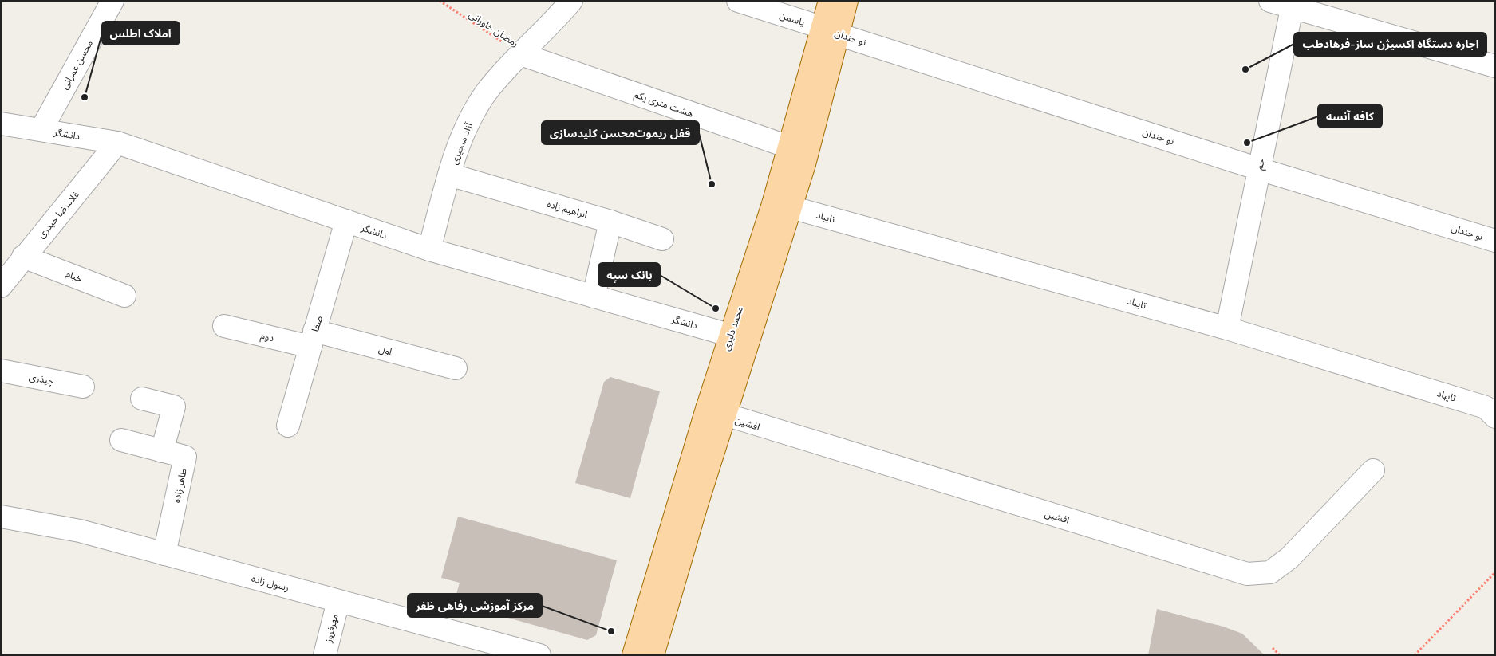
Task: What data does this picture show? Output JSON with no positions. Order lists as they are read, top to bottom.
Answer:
{
  "streets": {
    "main road": ["محمد دلیری"],
    "street": [
      "یاسمن",
      "نو خندان",
      "محسن عمرانی",
      "هشت متری یکم",
      "دانشگر",
      "آزاد منجیری",
      "جم",
      "ابراهیم زاده",
      "غلامرضا حیدری",
      "تایباد",
      "خیام",
      "صفا",
      "دوم",
      "اول",
      "چیذری",
      "افشین",
      "طاهر زاده",
      "رسول زاده",
      "مهرفروز"
    ],
    "path": ["رمضان خاورانی"]
  },
  "crossings": [
    ["یاسمن", "نو خندان"],
    ["یاسمن", "محمد دلیری"],
    ["رمضان خاورانی", "هشت متری یکم"],
    ["رمضان خاورانی", "آزاد منجیری"],
    ["نو خندان", "جم"],
    ["نو خندان", "محمد دلیری"],
    ["محسن عمرانی", "دانشگر"],
    ["هشت متری یکم", "آزاد منجیری"],
    ["هشت متری یکم", "محمد دلیری"],
    ["دانشگر", "آزاد منجیری"],
    ["دانشگر", "غلامرضا حیدری"],
    ["دانشگر", "صفا"],
    ["دانشگر", "محمد دلیری"],
    ["آزاد منجیری", "ابراهیم زاده"],
    ["جم", "تایباد"],
    ["غلامرضا حیدری", "خیام"],
    ["تایباد", "محمد دلیری"],
    ["صفا", "دوم"],
    ["صفا", "اول"],
    ["محمد دلیری", "افشین"],
    ["دوم", "اول"],
    ["طاهر زاده", "رسول زاده"],
    ["رسول زاده", "مهرفروز"]
  ],
  "places": [
    "اجاره دستگاه اکسیژن ساز-فرهادطب",
    "املاک اطلس",
    "کافه آنسه",
    "قفل ریموت‌محسن کلیدسازی",
    "بانک سپه",
    "مرکز آموزشی رفاهی ظفر"
  ]
}
